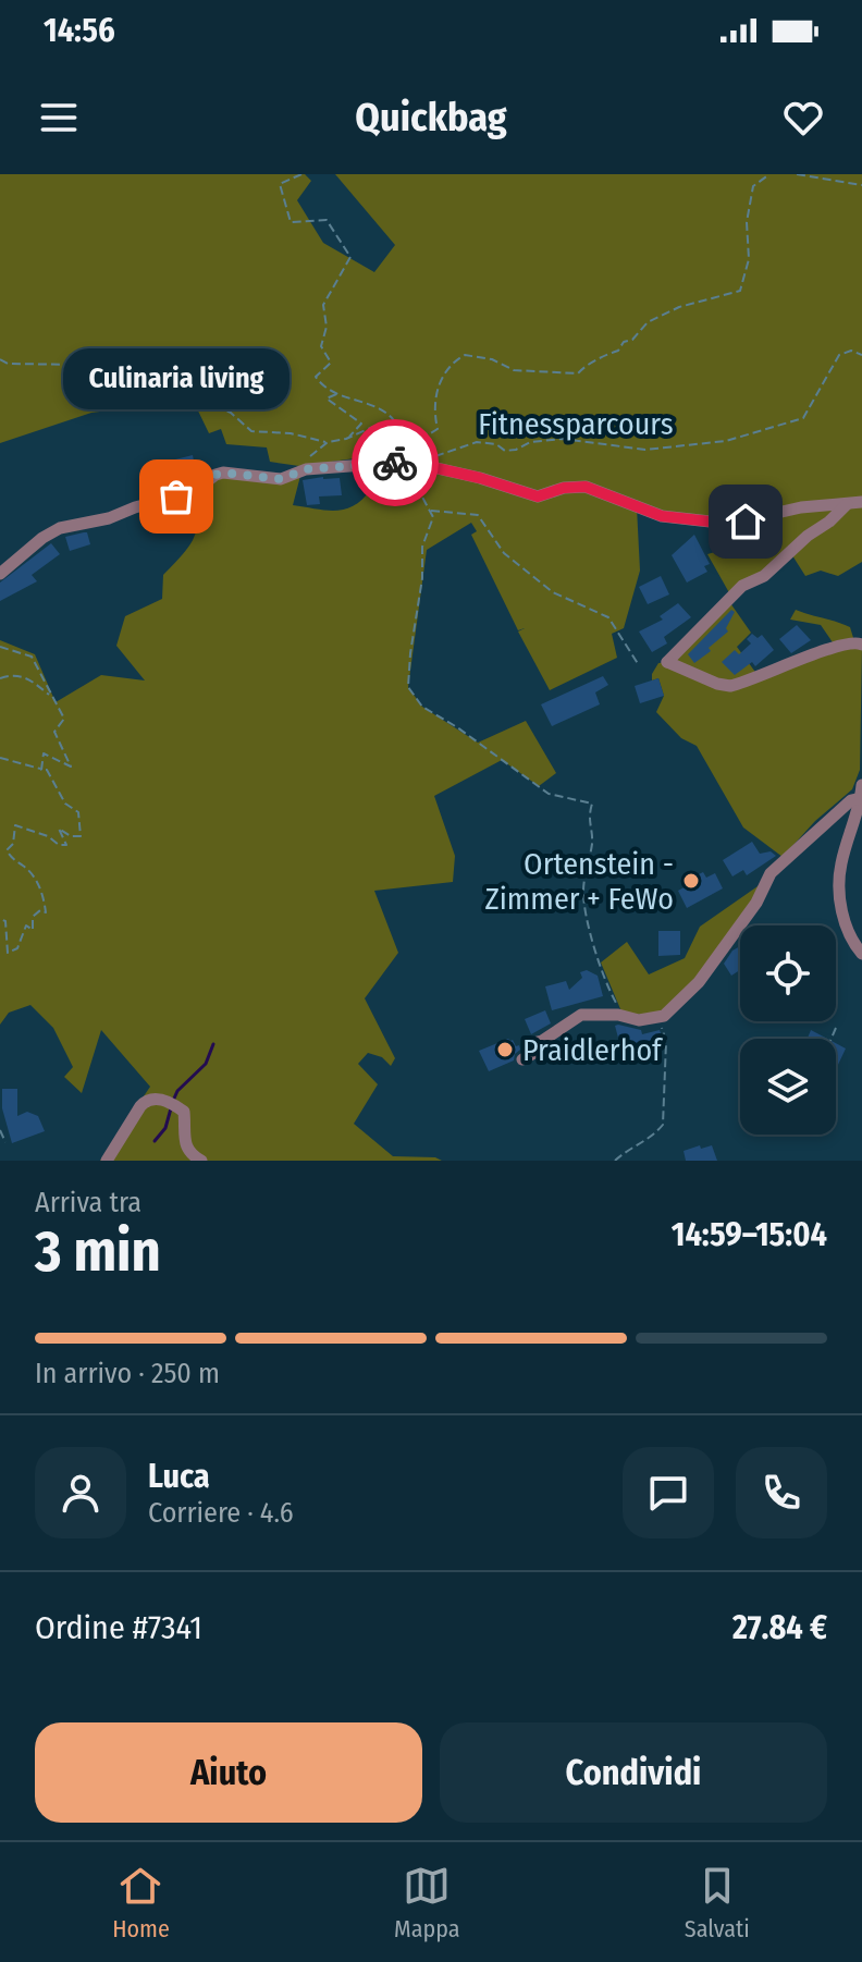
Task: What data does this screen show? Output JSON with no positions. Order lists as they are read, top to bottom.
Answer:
{
  "streets": {
    "path": ["Fitnessparcours"]
  },
  "places": ["Culinaria living", "Ortenstein - Zimmer + FeWo", "Praidlerhof"],
  "page": {
    "status": "14:56",
    "header": "Quickbag",
    "bubble": "Culinaria living",
    "heading": ["3 min", "Arriva tra", "14:59–15:04"],
    "panel": [
      "Luca",
      "Corriere · 4.6",
      "Ordine #7341",
      "27.84 €"
    ],
    "bar": "In arrivo · 250 m",
    "buttons": ["Aiuto", "Condividi"],
    "tabs": ["Home", "Mappa", "Salvati"]
  }
}
